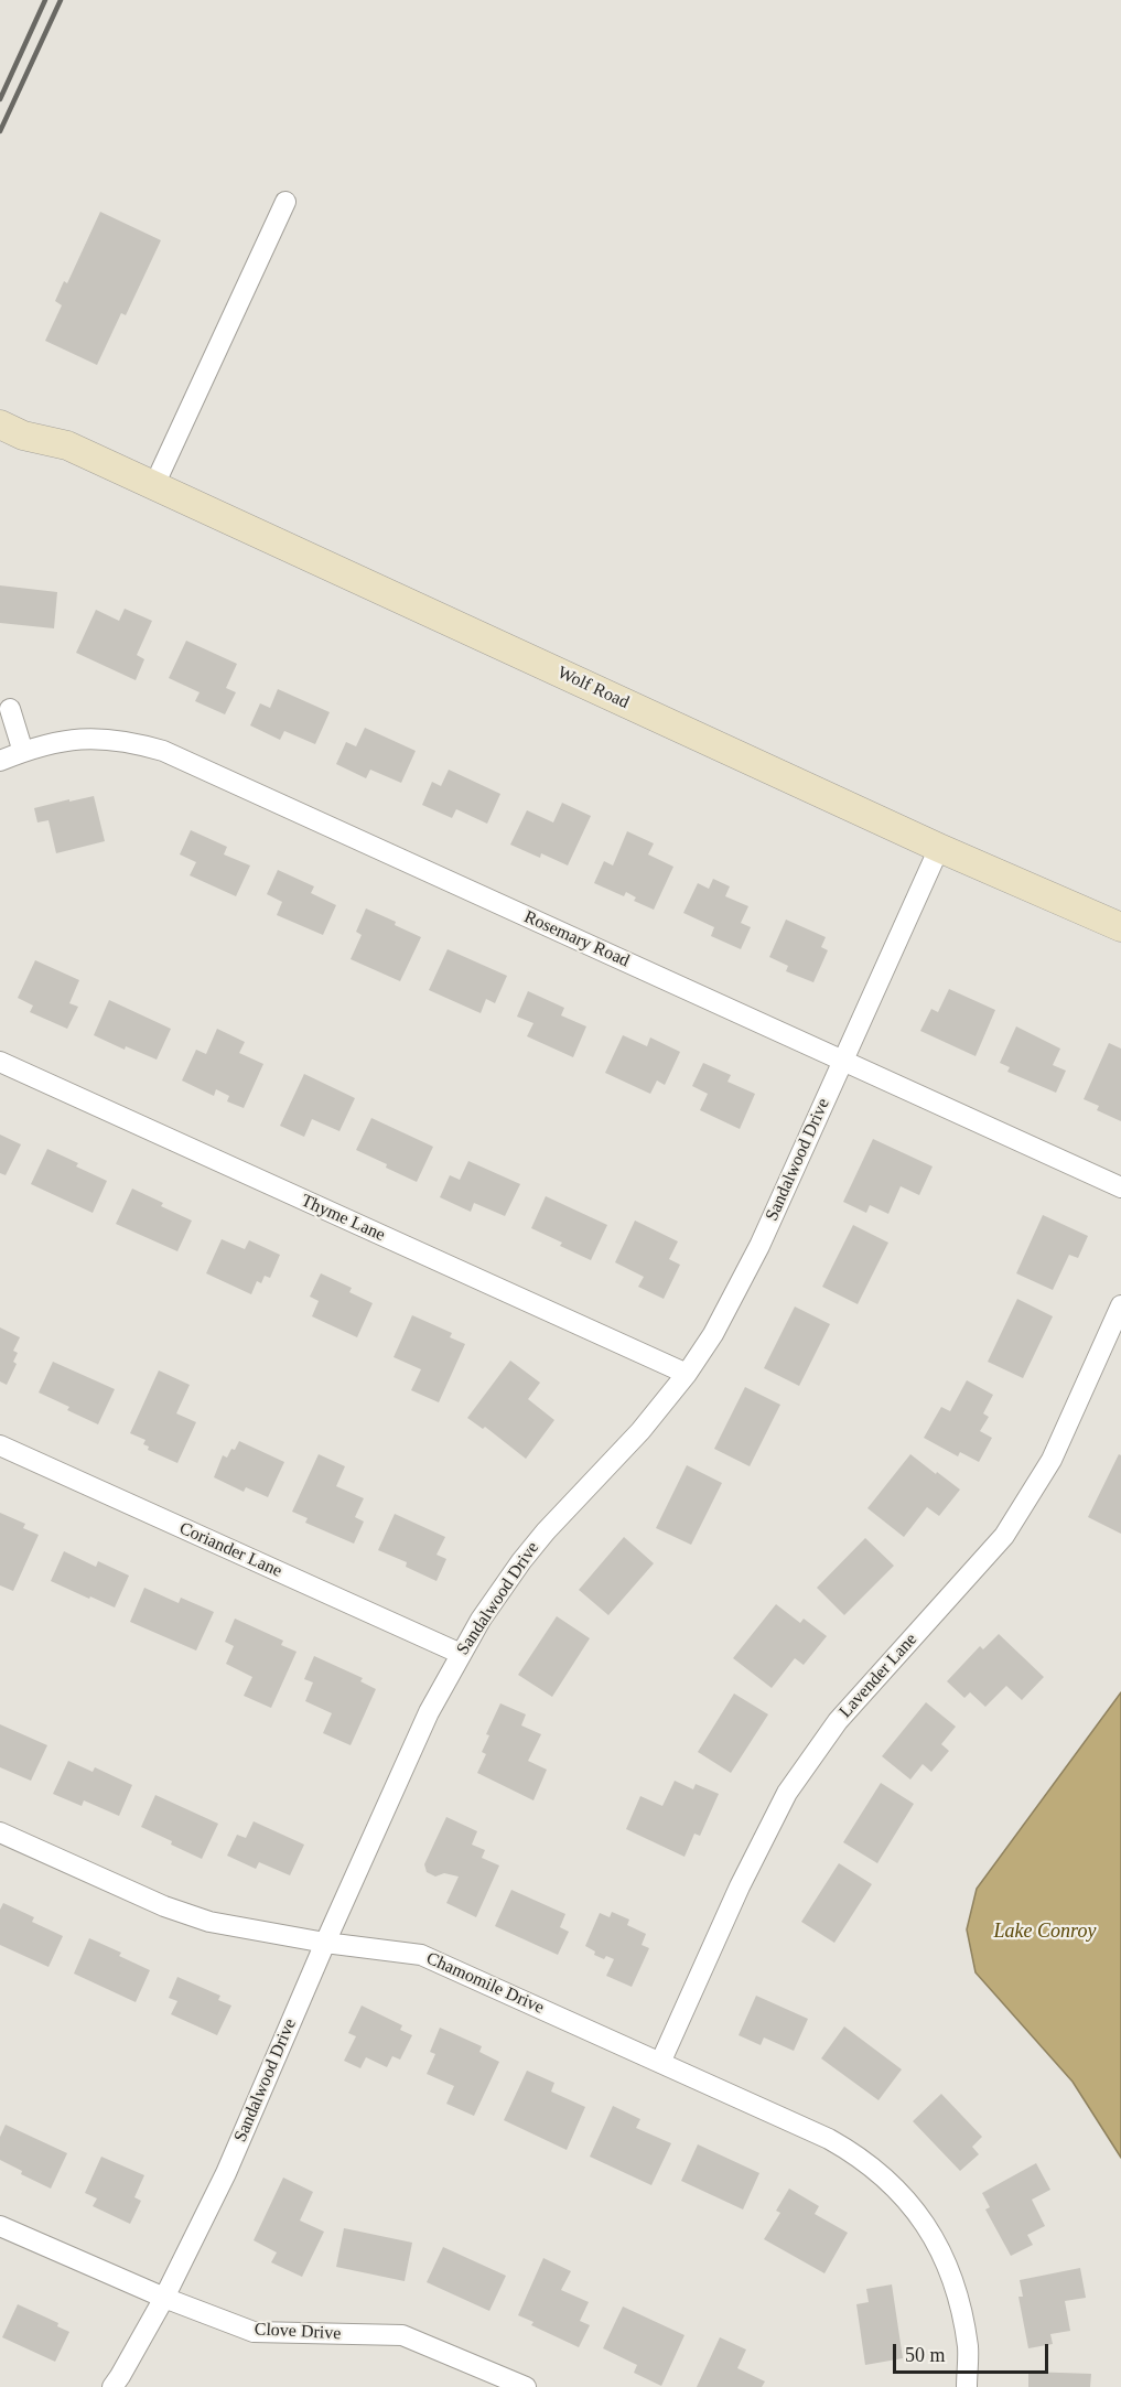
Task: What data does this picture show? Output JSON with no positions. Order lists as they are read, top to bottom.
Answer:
{
  "streets": {
    "main road": ["Wolf Road"],
    "street": [
      "Rosemary Road",
      "Sandalwood Drive",
      "Thyme Lane",
      "Coriander Lane",
      "Lavender Lane",
      "Chamomile Drive",
      "Clove Drive"
    ]
  },
  "crossings": [
    ["Wolf Road", "Sandalwood Drive"],
    ["Rosemary Road", "Sandalwood Drive"],
    ["Sandalwood Drive", "Thyme Lane"],
    ["Sandalwood Drive", "Coriander Lane"],
    ["Sandalwood Drive", "Chamomile Drive"],
    ["Sandalwood Drive", "Clove Drive"],
    ["Lavender Lane", "Chamomile Drive"]
  ],
  "water": ["Lake Conroy"],
  "scale_bar": "50 m"
}
